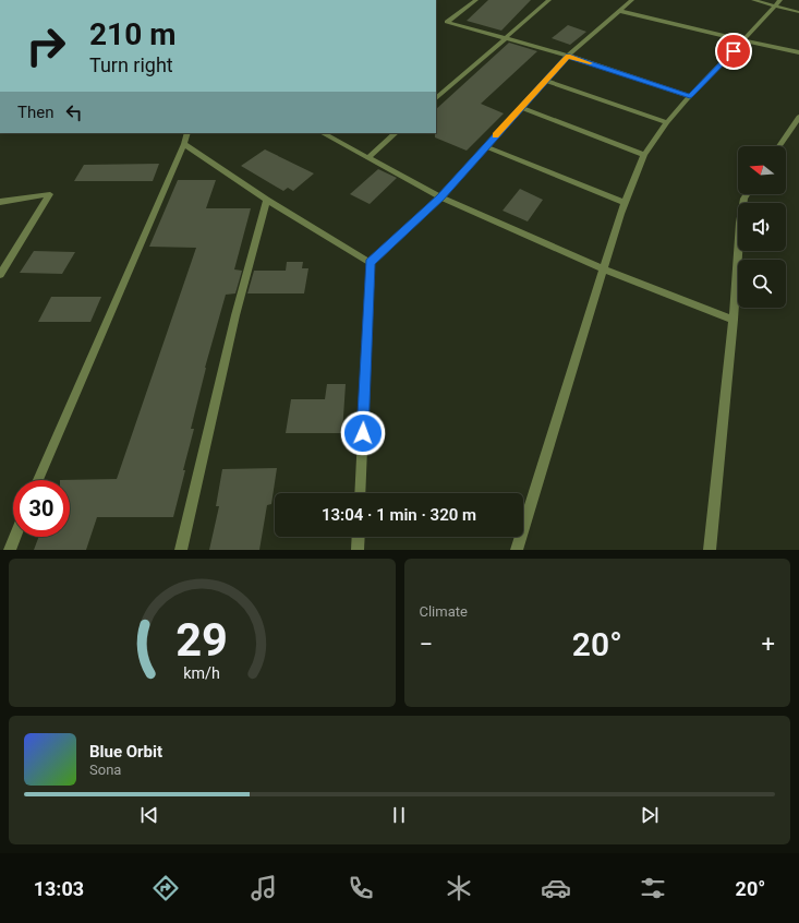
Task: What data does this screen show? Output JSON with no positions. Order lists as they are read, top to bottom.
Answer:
{
  "north": "left",
  "page": {
    "turn": ["210 m", "Turn right"],
    "then": "Then",
    "limit": "30",
    "trip": "13:04 · 1 min · 320 m",
    "tile": "Climate",
    "heat": ["−", "20°", "+"],
    "song": ["Blue Orbit", "Sona"],
    "tabs": ["13:03", "20°"],
    "gauge": ["29", "km/h"]
  }
}
